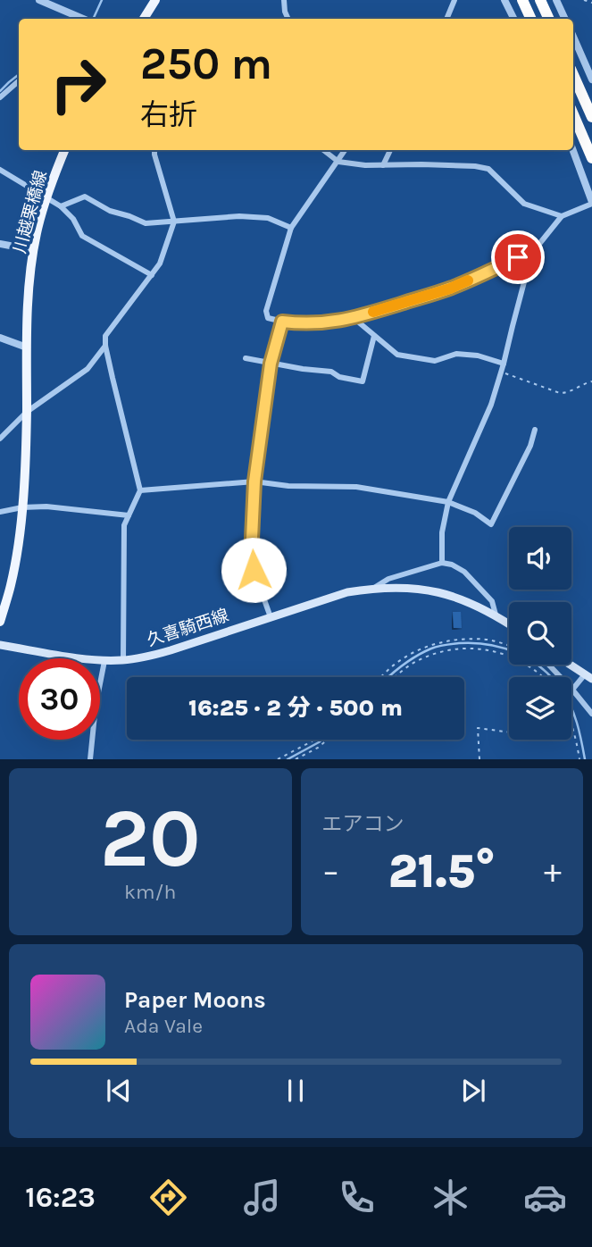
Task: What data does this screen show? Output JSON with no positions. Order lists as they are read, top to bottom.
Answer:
{
  "streets": {
    "main road": ["川越栗橋線", "久喜騎西線"]
  },
  "page": {
    "turn": ["250 m", "右折"],
    "limit": "30",
    "trip": "16:25 · 2 分 · 500 m",
    "tile": [
      ["20", "km/h"],
      "エアコン"
    ],
    "heat": ["−", "21.5°", "+"],
    "song": ["Paper Moons", "Ada Vale"],
    "tabs": "16:23"
  }
}
